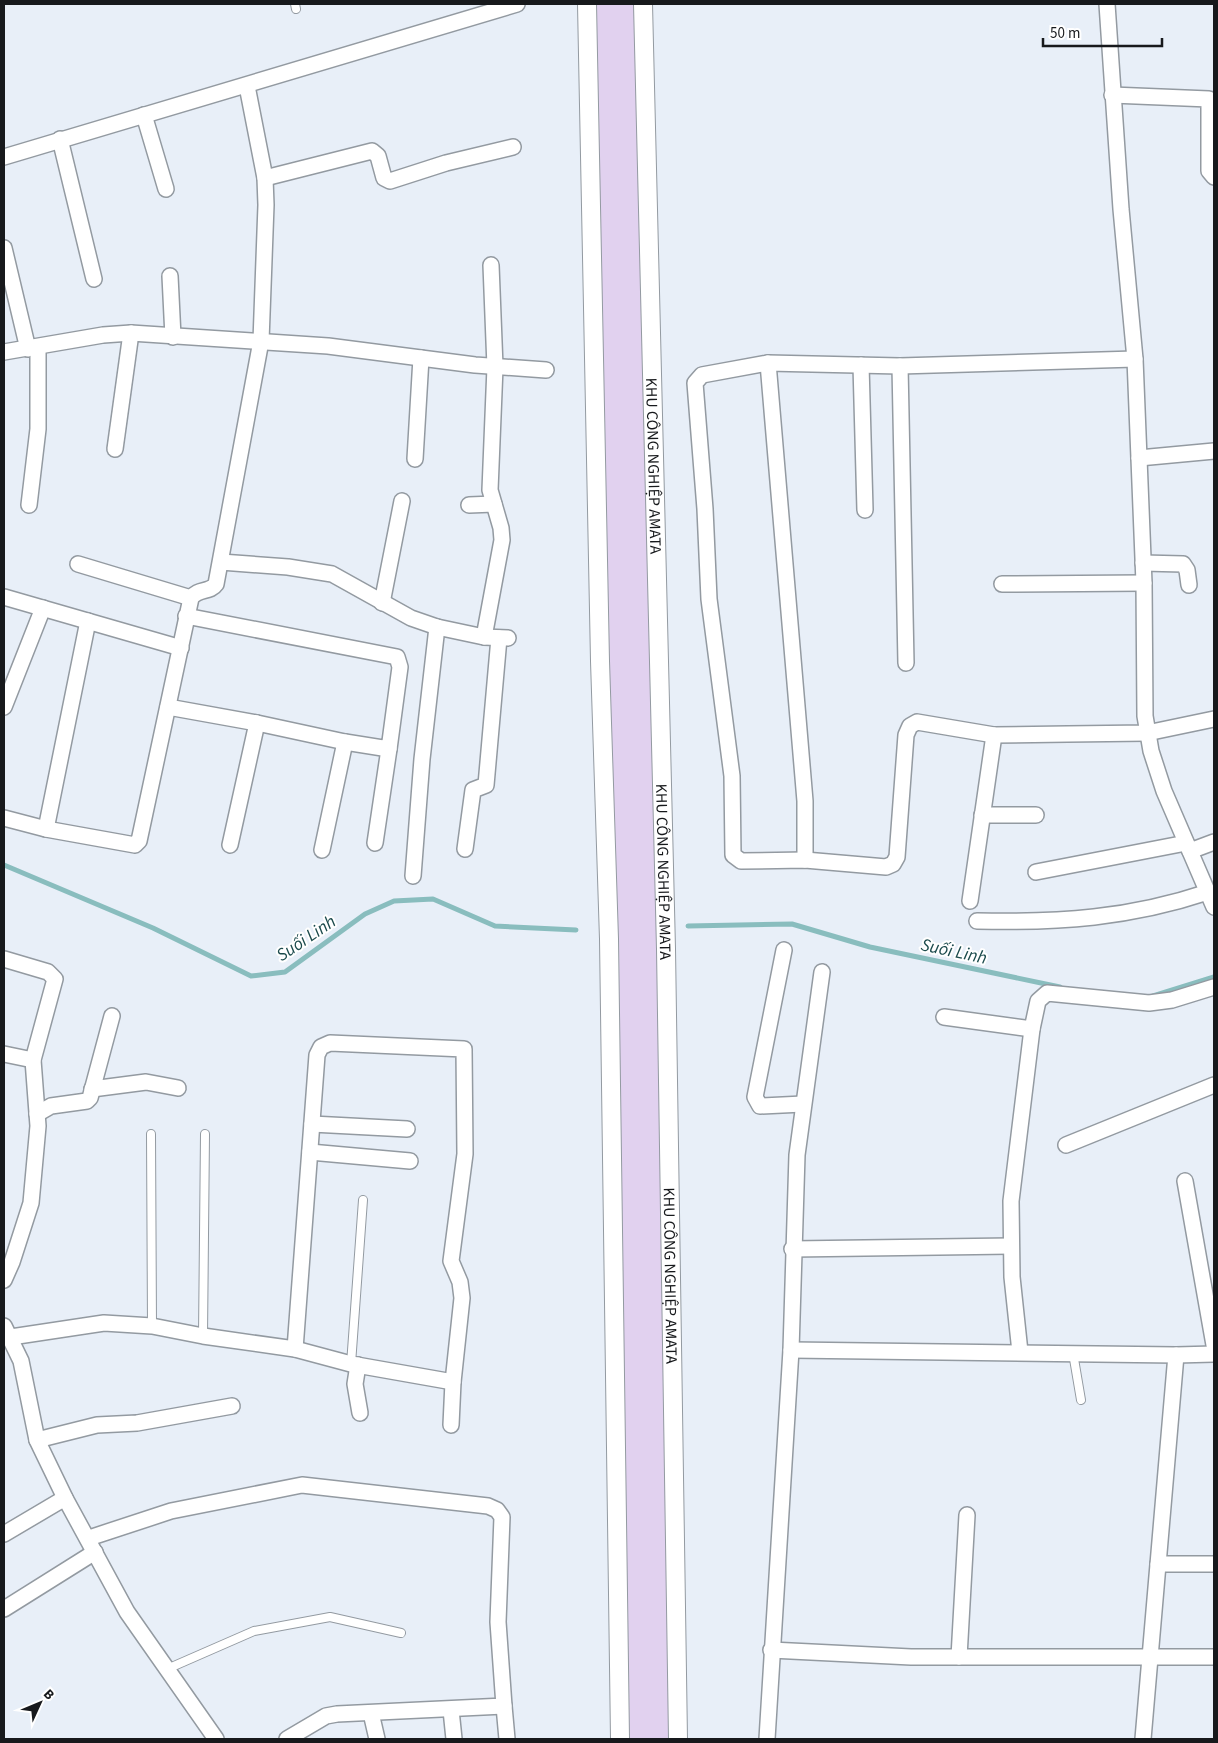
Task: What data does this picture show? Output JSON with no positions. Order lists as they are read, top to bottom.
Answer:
{
  "streets": {
    "street": ["KHU CÔNG NGHIỆP AMATA"]
  },
  "water": ["Suối Linh"],
  "scale_bar": "50 m",
  "north": "top right"
}
